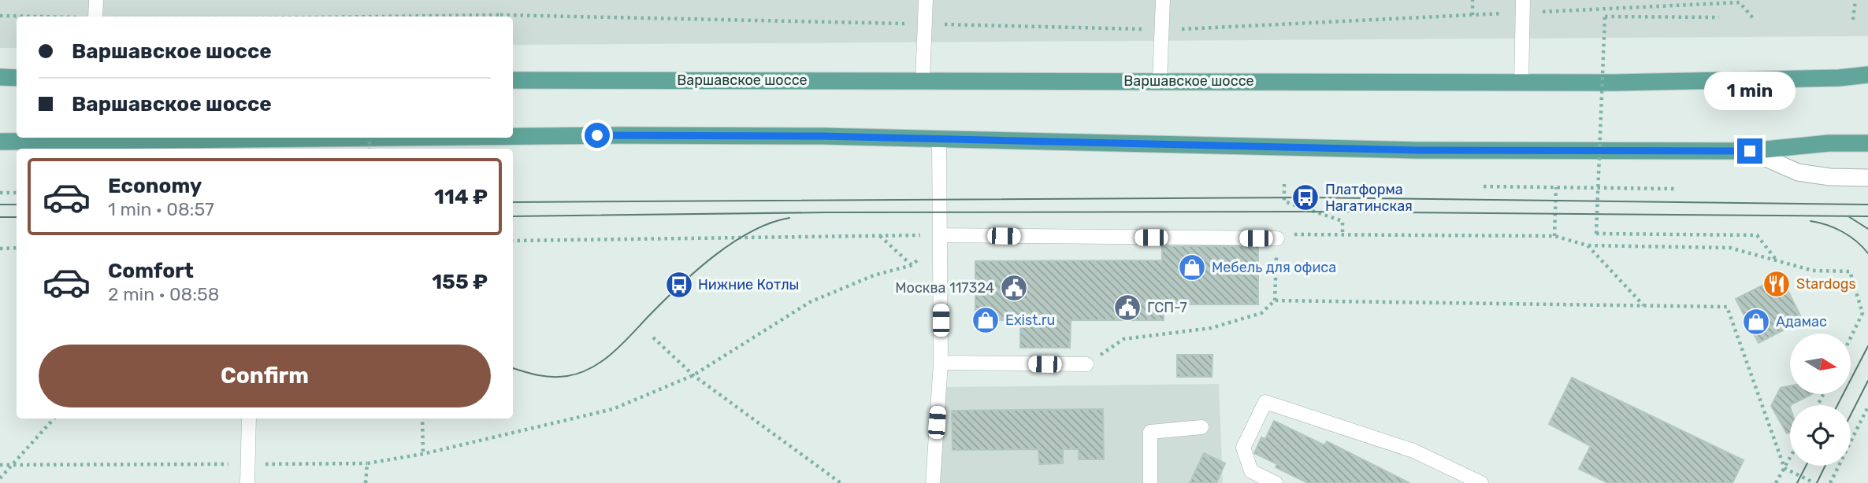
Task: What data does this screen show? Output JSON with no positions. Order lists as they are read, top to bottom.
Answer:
{
  "streets": {
    "main road": ["Варшавское шоссе"]
  },
  "places": {
    "bus stop": ["Платформа Нагатинская", "Нижние Котлы"],
    "shop": ["Мебель для офиса", "Exist.ru", "Адамас"],
    "restaurant": ["Stardogs"],
    "public building": ["Москва 117324", "ГСП-7"]
  },
  "north": "right",
  "page": {
    "banner": ["Варшавское шоссе", "Варшавское шоссе"],
    "bubble": "1 min",
    "list": [
      {
        "name": "Economy",
        "note": "1 min · 08:57",
        "value": "114 ₽"
      },
      {
        "name": "Comfort",
        "note": "2 min · 08:58",
        "value": "155 ₽"
      }
    ],
    "buttons": "Confirm"
  }
}
